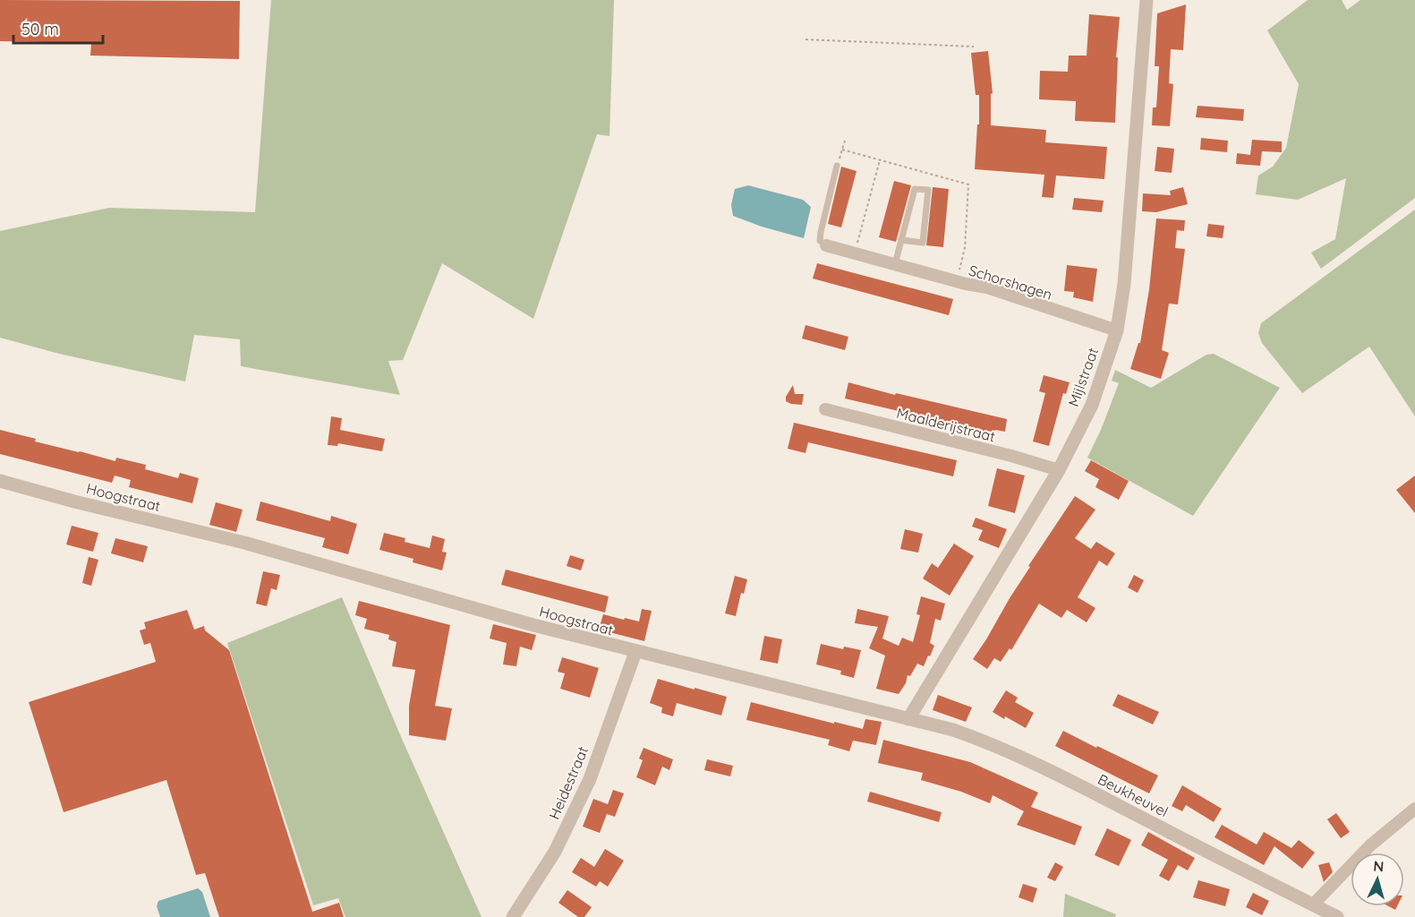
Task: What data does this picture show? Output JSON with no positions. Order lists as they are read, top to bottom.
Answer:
{
  "streets": {
    "street": [
      "Schorshagen",
      "Mijlstraat",
      "Maalderijstraat",
      "Hoogstraat",
      "Heidestraat",
      "Beukheuvel"
    ]
  },
  "crossings": [
    ["Schorshagen", "Mijlstraat"],
    ["Mijlstraat", "Maalderijstraat"],
    ["Mijlstraat", "Hoogstraat"],
    ["Mijlstraat", "Beukheuvel"],
    ["Hoogstraat", "Heidestraat"],
    ["Hoogstraat", "Beukheuvel"]
  ],
  "scale_bar": "50 m",
  "north": "top"
}
